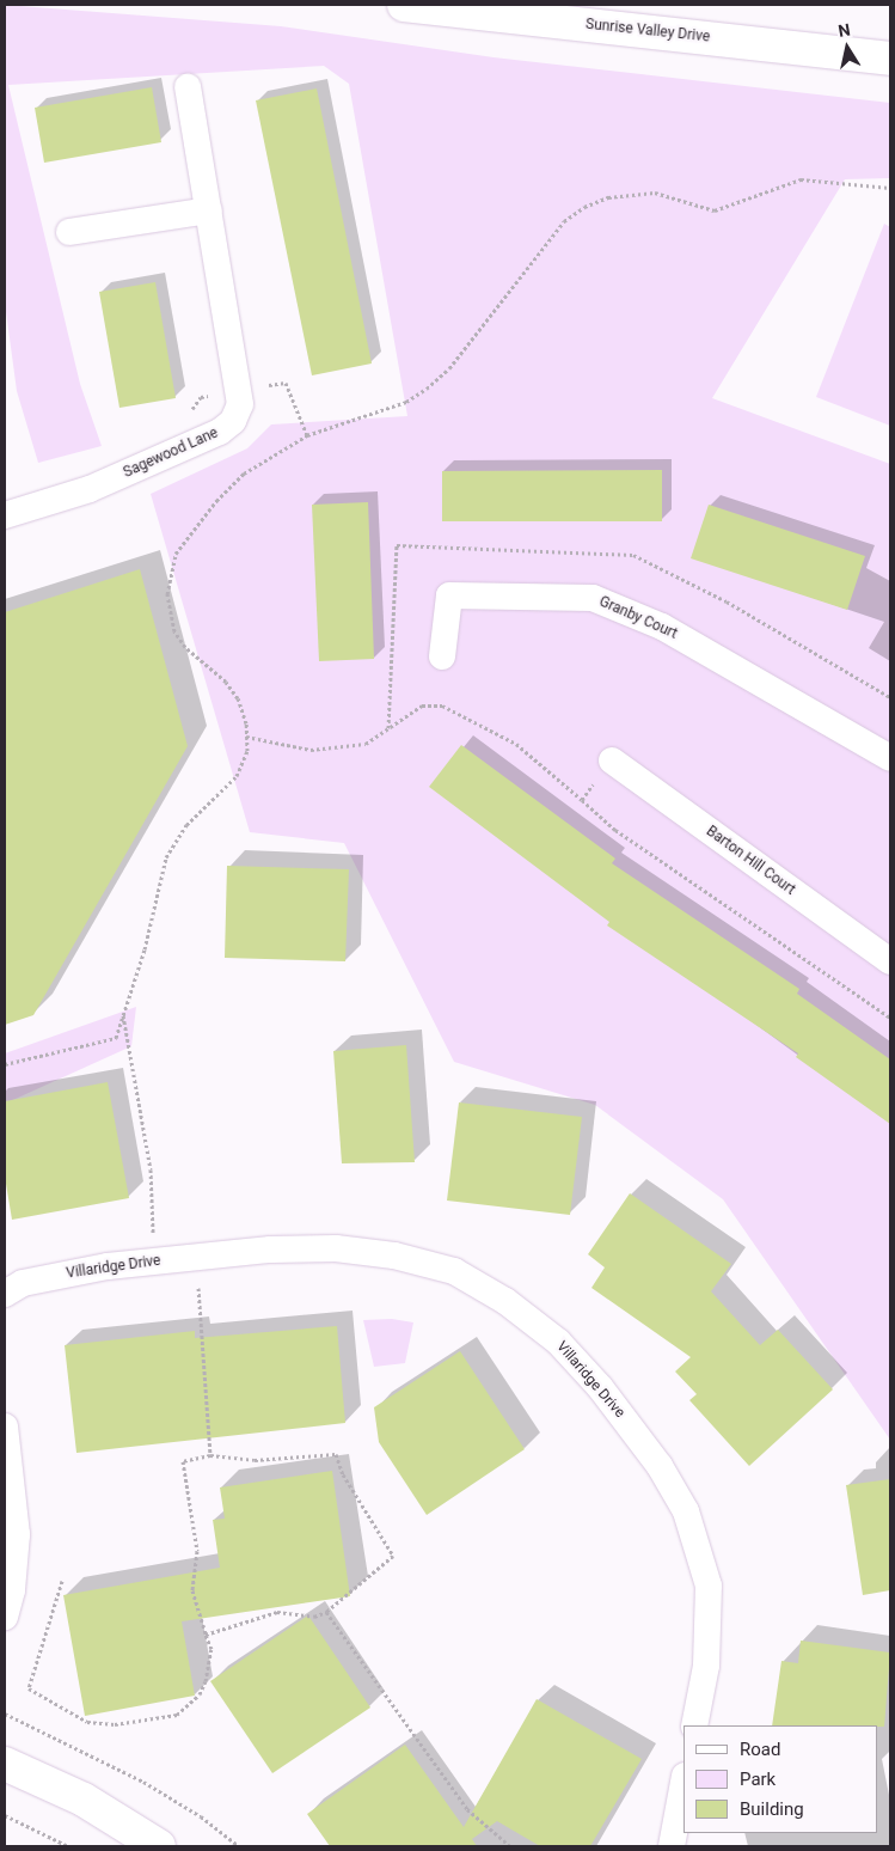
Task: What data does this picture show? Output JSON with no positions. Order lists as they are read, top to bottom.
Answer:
{
  "streets": {
    "main road": ["Sunrise Valley Drive"],
    "street": [
      "Sagewood Lane",
      "Granby Court",
      "Barton Hill Court",
      "Villaridge Drive"
    ]
  },
  "legend": ["Road", "Park", "Building"],
  "north": "top"
}
